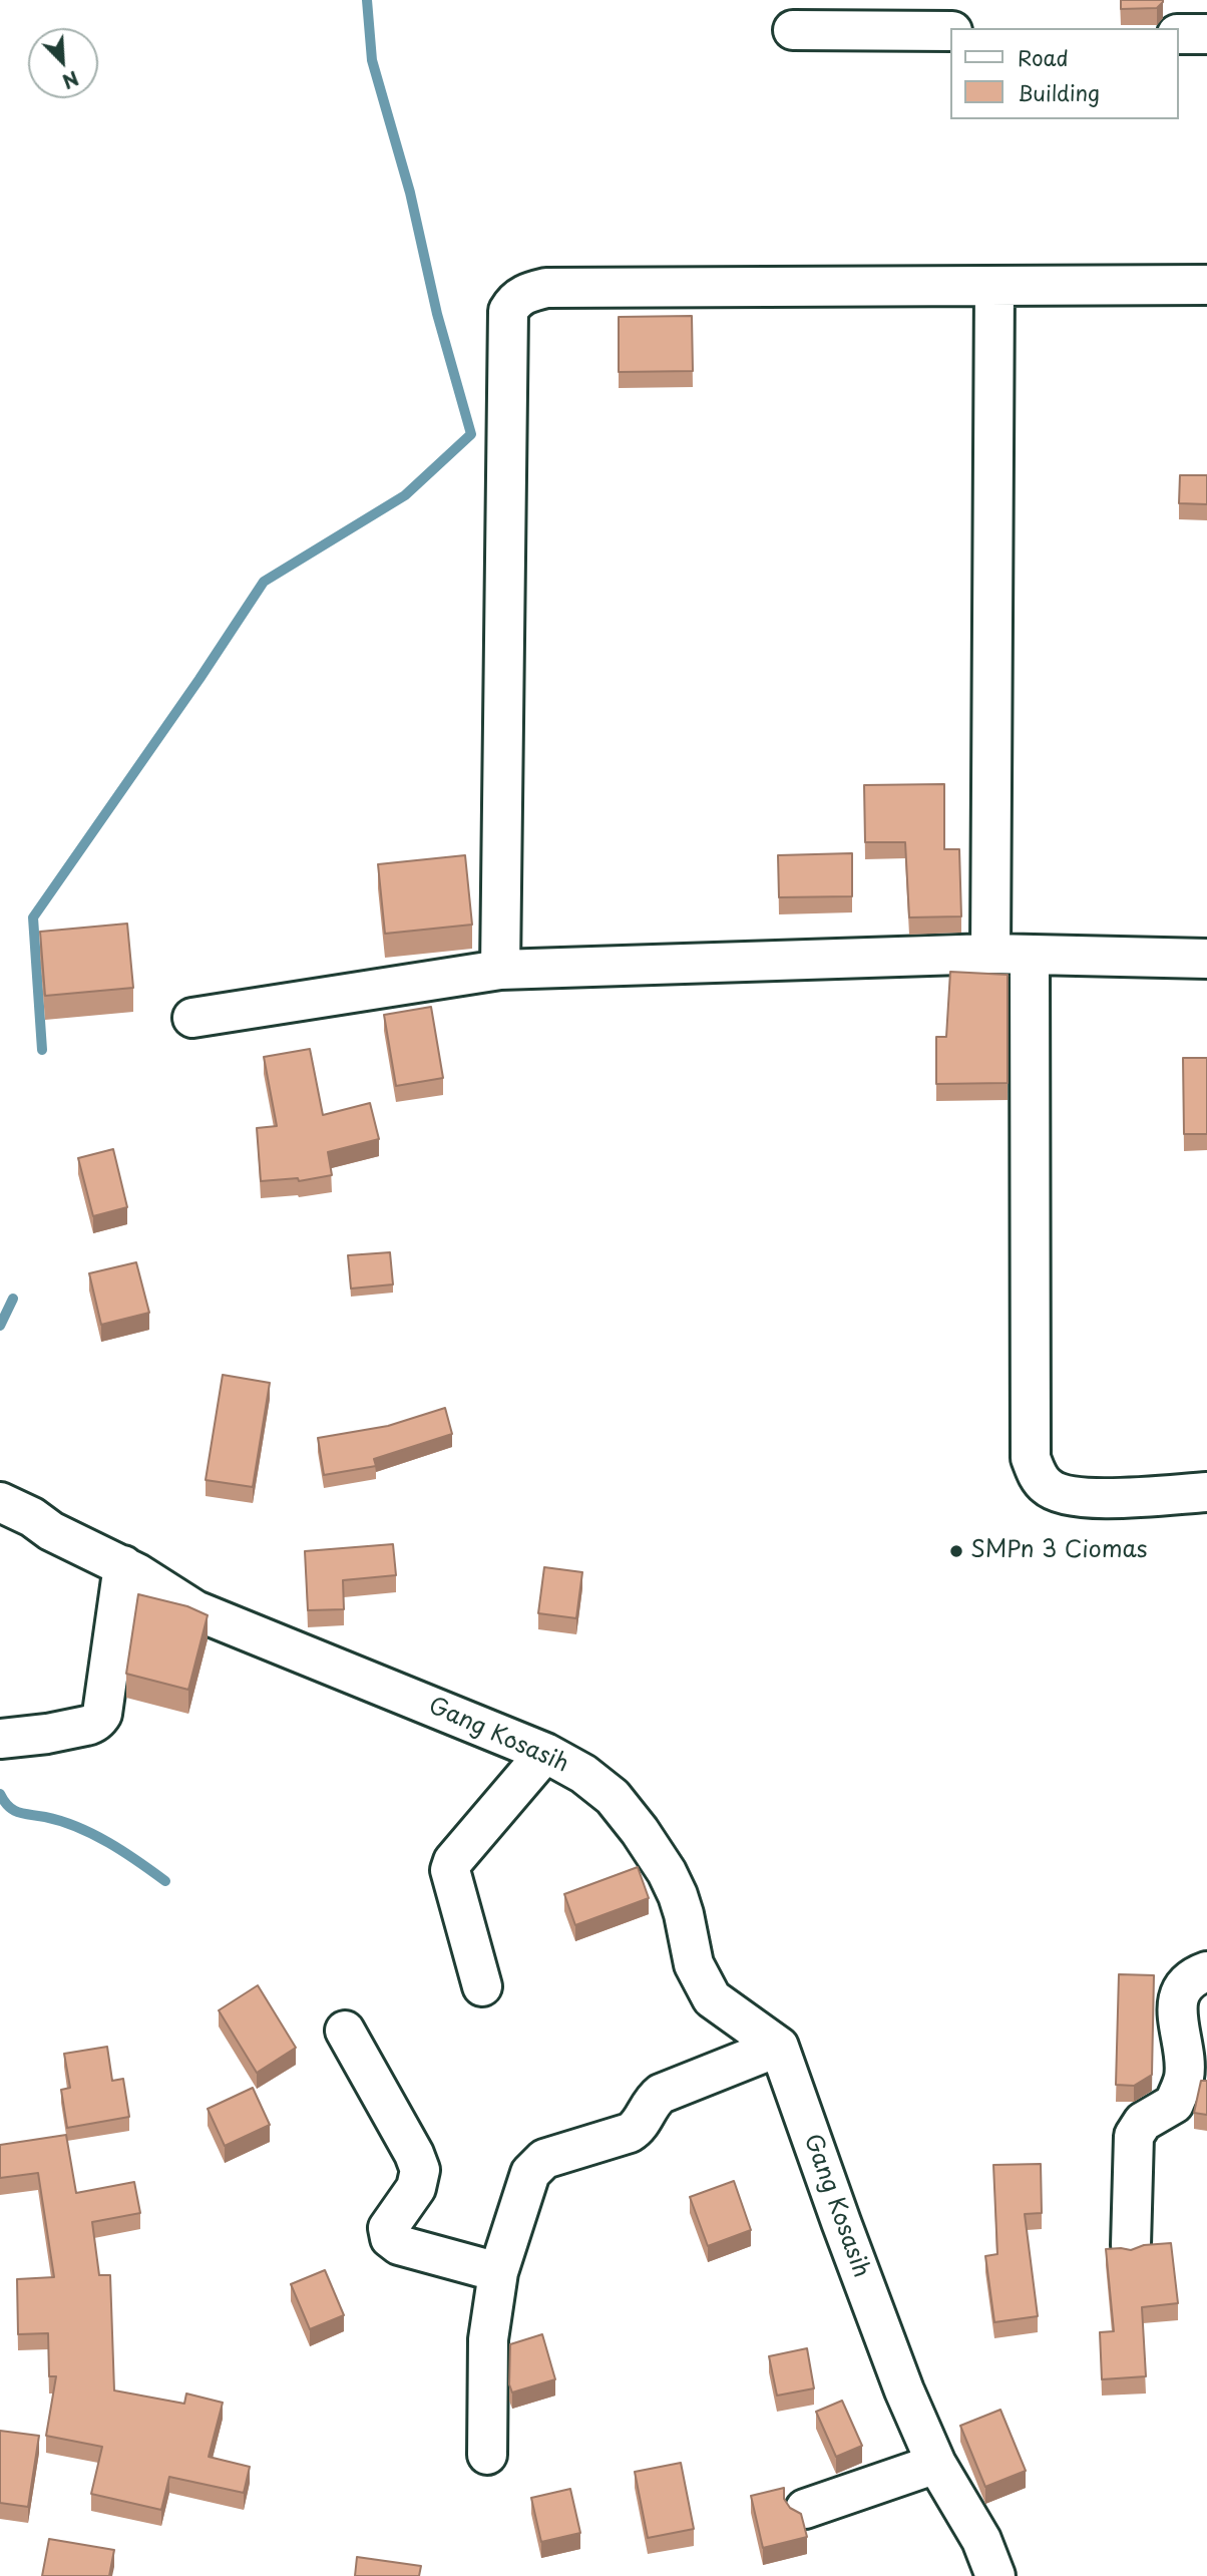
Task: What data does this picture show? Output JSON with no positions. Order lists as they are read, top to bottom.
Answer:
{
  "streets": {
    "street": ["Gang Kosasih"]
  },
  "places": ["SMPn 3 Ciomas"],
  "legend": ["Road", "Building"],
  "north": "bottom right"
}
